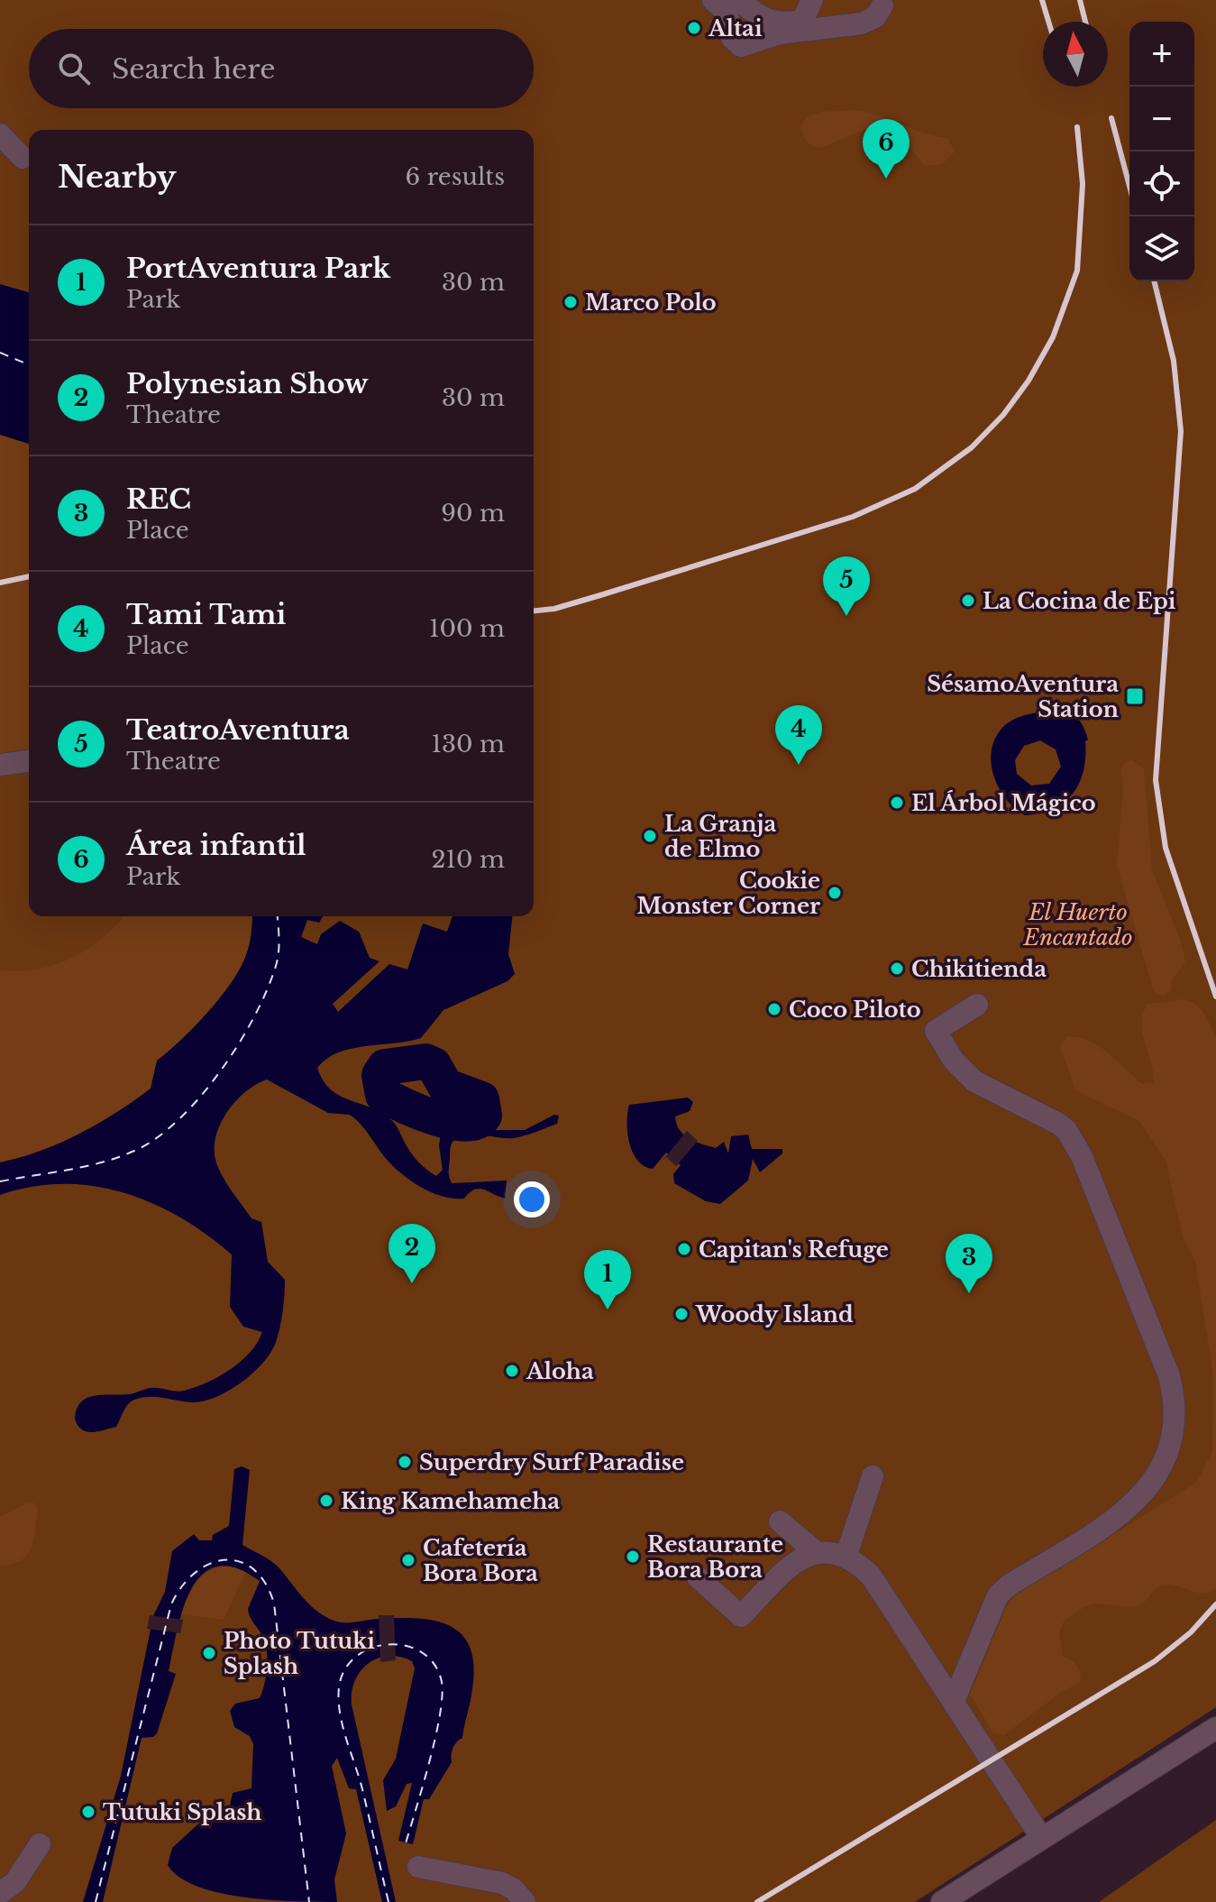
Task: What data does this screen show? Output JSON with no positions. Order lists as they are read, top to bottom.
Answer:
{
  "parks": ["El Huerto Encantado"],
  "places": {
    "other": [
      "Altai",
      "Marco Polo",
      "La Cocina de Epi",
      "El Árbol Mágico",
      "La Granja de Elmo",
      "Cookie Monster Corner",
      "Chikitienda",
      "Coco Piloto",
      "Capitan's Refuge",
      "Woody Island",
      "Aloha",
      "Superdry Surf Paradise",
      "King Kamehameha",
      "Restaurante Bora Bora",
      "Cafetería Bora Bora",
      "Photo Tutuki Splash",
      "Tutuki Splash"
    ],
    "transit": ["SésamoAventura Station"]
  },
  "north": "top",
  "page": {
    "map_buttons": ["+", "−"],
    "search": "Search here",
    "pins": [
      "6",
      "5",
      "4",
      "2",
      "3",
      "1"
    ],
    "heading": ["Nearby", "6 results"],
    "list": [
      {
        "mark": "1",
        "name": "PortAventura Park",
        "note": "Park",
        "value": "30 m"
      },
      {
        "mark": "2",
        "name": "Polynesian Show",
        "note": "Theatre",
        "value": "30 m"
      },
      {
        "mark": "3",
        "name": "REC",
        "note": "Place",
        "value": "90 m"
      },
      {
        "mark": "4",
        "name": "Tami Tami",
        "note": "Place",
        "value": "100 m"
      },
      {
        "mark": "5",
        "name": "TeatroAventura",
        "note": "Theatre",
        "value": "130 m"
      },
      {
        "mark": "6",
        "name": "Área infantil",
        "note": "Park",
        "value": "210 m"
      }
    ]
  }
}
